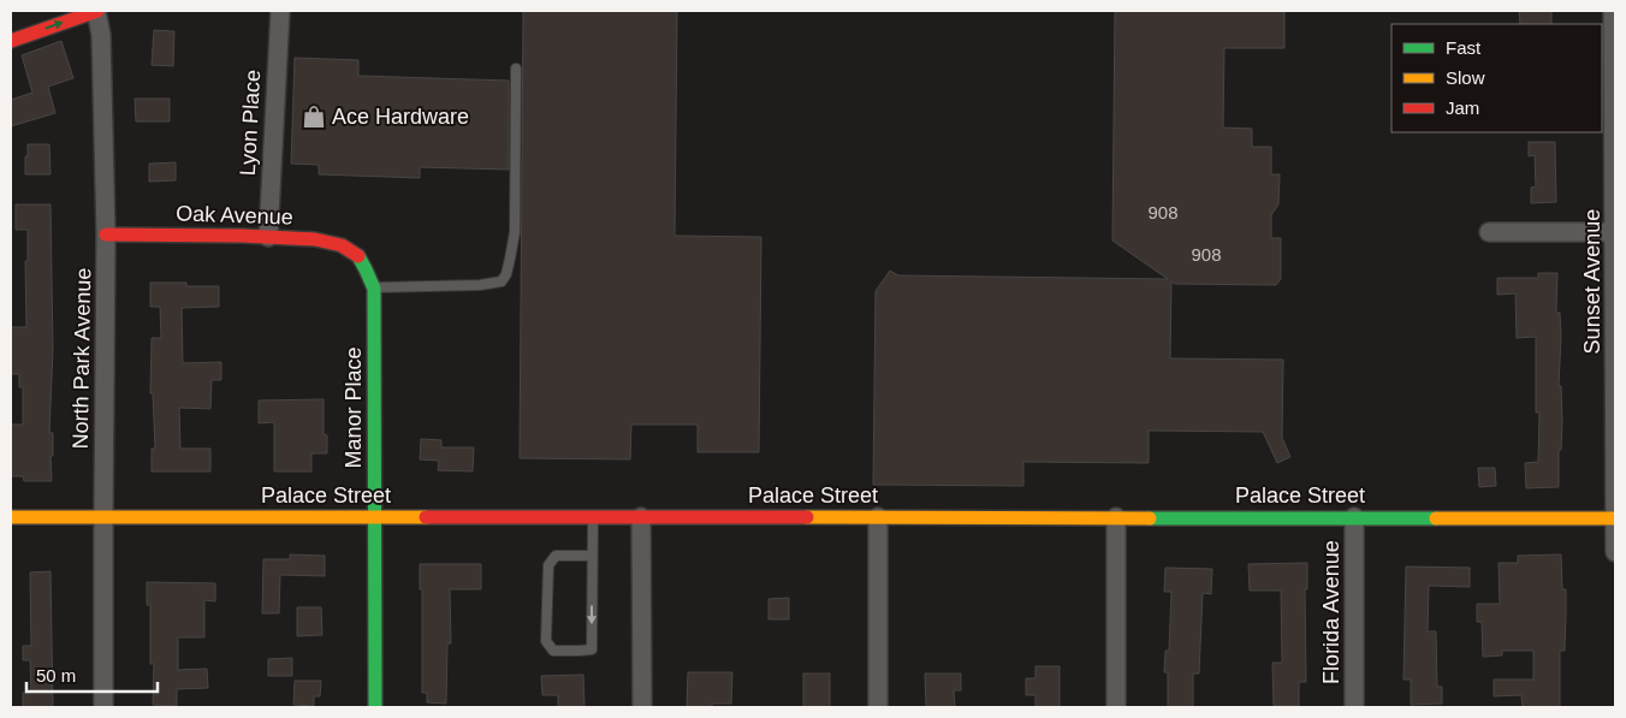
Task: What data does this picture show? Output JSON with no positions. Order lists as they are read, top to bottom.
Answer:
{
  "streets": {
    "street": [
      "Lyon Place",
      "Oak Avenue",
      "Sunset Avenue",
      "North Park Avenue",
      "Manor Place",
      "Palace Street",
      "Florida Avenue"
    ]
  },
  "crossings": [
    ["Lyon Place", "Oak Avenue"],
    ["Oak Avenue", "North Park Avenue"],
    ["Oak Avenue", "Manor Place"],
    ["Sunset Avenue", "Palace Street"],
    ["North Park Avenue", "Palace Street"],
    ["Manor Place", "Palace Street"],
    ["Palace Street", "Florida Avenue"]
  ],
  "places": {
    "shop": ["Ace Hardware"]
  },
  "house_numbers": ["908", "908"],
  "legend": ["Fast", "Slow", "Jam"],
  "scale_bar": "50 m"
}
